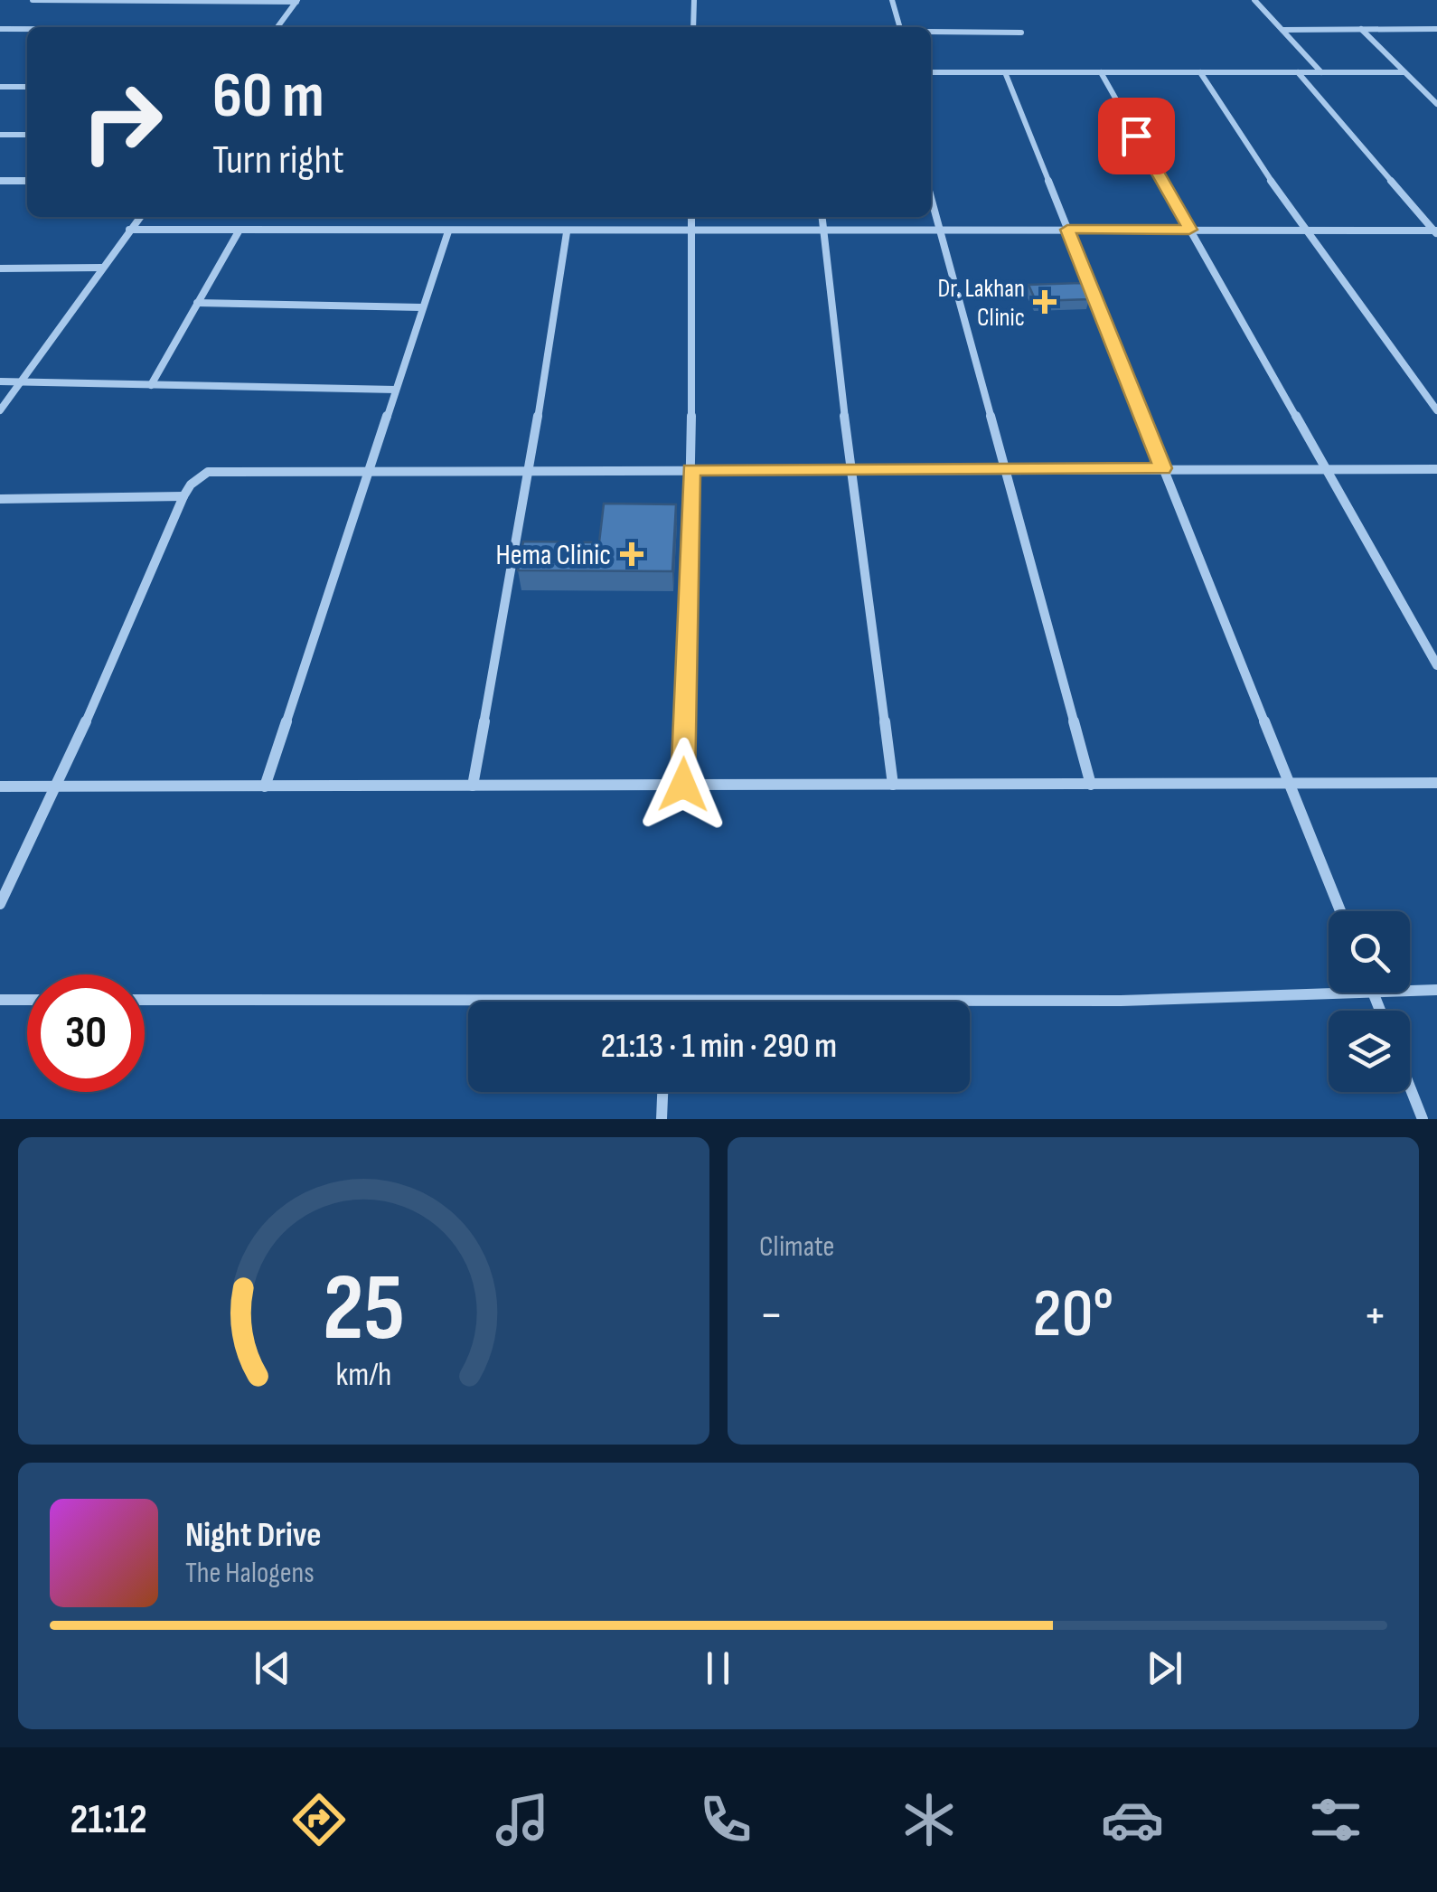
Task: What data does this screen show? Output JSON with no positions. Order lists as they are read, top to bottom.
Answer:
{
  "places": {
    "health": ["Dr. Lakhan Clinic", "Hema Clinic"]
  },
  "page": {
    "turn": ["60 m", "Turn right"],
    "limit": "30",
    "trip": "21:13 · 1 min · 290 m",
    "tile": "Climate",
    "heat": ["−", "20°", "+"],
    "song": ["Night Drive", "The Halogens"],
    "tabs": "21:12",
    "gauge": ["25", "km/h"]
  }
}
